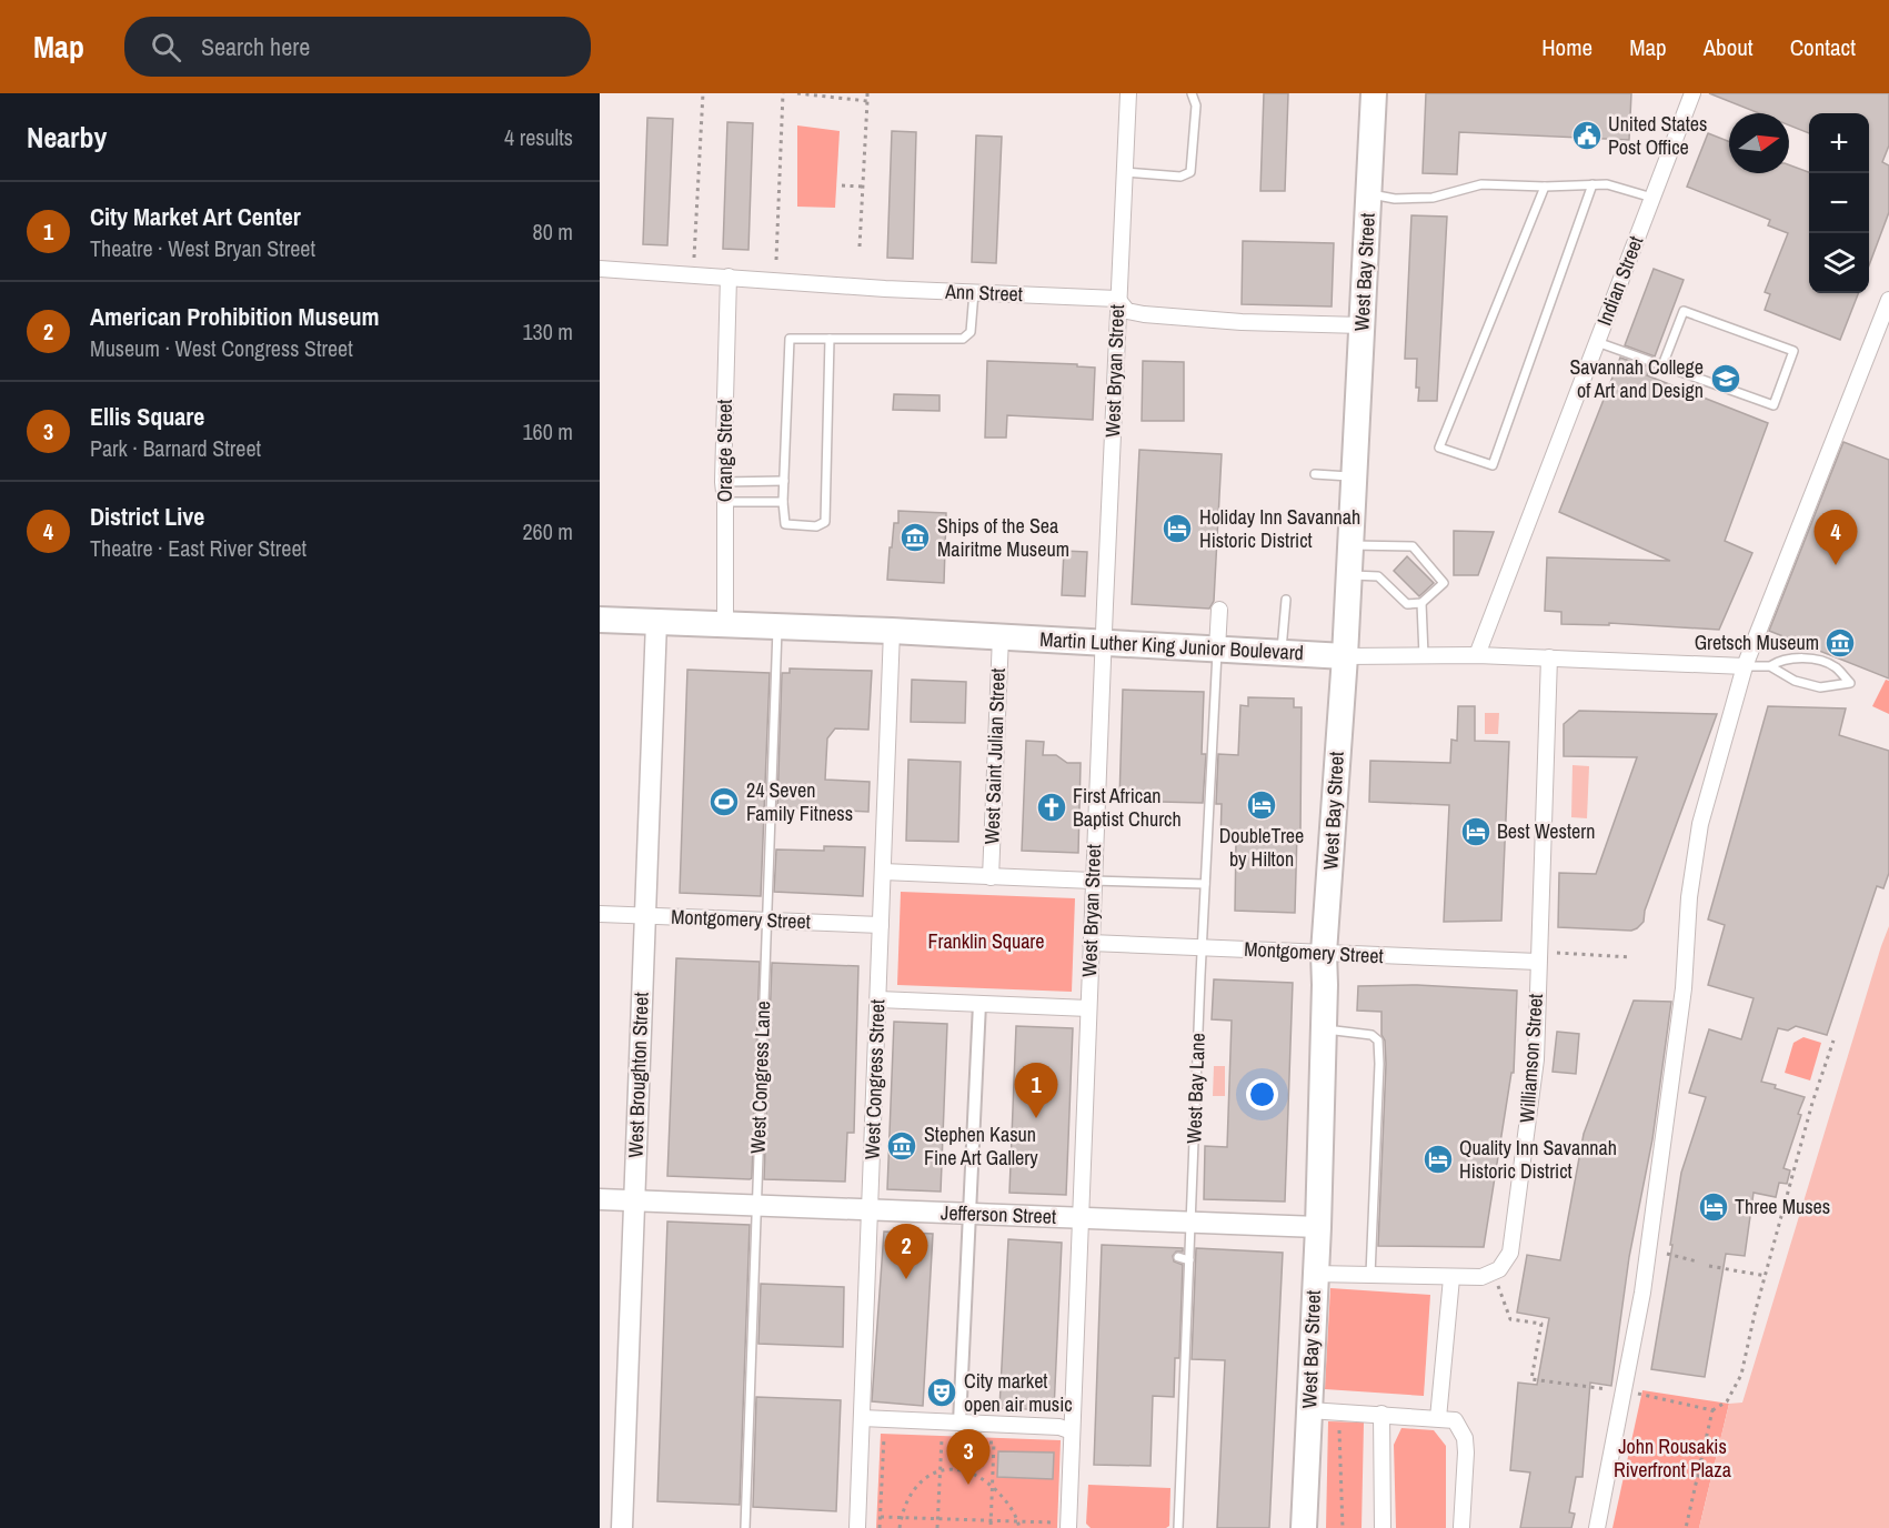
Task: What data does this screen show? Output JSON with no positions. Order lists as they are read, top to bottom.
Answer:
{
  "streets": {
    "main road": ["West Bay Street", "Martin Luther King Junior Boulevard"],
    "street": [
      "Indian Street",
      "Ann Street",
      "West Bryan Street",
      "Orange Street",
      "West Saint Julian Street",
      "Montgomery Street",
      "Williamson Street",
      "West Broughton Street",
      "West Congress Street",
      "Jefferson Street"
    ],
    "lane": ["West Congress Lane", "West Bay Lane"]
  },
  "crossings": [
    ["West Bay Street", "Ann Street"],
    ["West Bay Street", "Martin Luther King Junior Boulevard"],
    ["West Bay Street", "Montgomery Street"],
    ["West Bay Street", "Jefferson Street"],
    ["Indian Street", "Martin Luther King Junior Boulevard"],
    ["Ann Street", "West Bryan Street"],
    ["Ann Street", "Orange Street"],
    ["West Bryan Street", "Martin Luther King Junior Boulevard"],
    ["West Bryan Street", "Montgomery Street"],
    ["West Bryan Street", "Jefferson Street"],
    ["Orange Street", "Martin Luther King Junior Boulevard"],
    ["Martin Luther King Junior Boulevard", "West Saint Julian Street"],
    ["Martin Luther King Junior Boulevard", "Williamson Street"],
    ["Martin Luther King Junior Boulevard", "West Broughton Street"],
    ["Martin Luther King Junior Boulevard", "West Congress Lane"],
    ["Martin Luther King Junior Boulevard", "West Congress Street"],
    ["Martin Luther King Junior Boulevard", "West Bay Lane"],
    ["Montgomery Street", "Williamson Street"],
    ["Montgomery Street", "West Broughton Street"],
    ["Montgomery Street", "West Congress Lane"],
    ["Montgomery Street", "West Congress Street"],
    ["Montgomery Street", "West Bay Lane"],
    ["West Broughton Street", "Jefferson Street"],
    ["West Congress Lane", "Jefferson Street"],
    ["West Congress Street", "Jefferson Street"],
    ["West Bay Lane", "Jefferson Street"]
  ],
  "parks": ["Franklin Square", "John Rousakis Riverfront Plaza"],
  "places": {
    "public building": ["United States Post Office"],
    "school or university": ["Savannah College of Art and Design"],
    "hotel": [
      "Holiday Inn Savannah Historic District",
      "DoubleTree by Hilton",
      "Best Western",
      "Quality Inn Savannah Historic District",
      "Three Muses"
    ],
    "museum": ["Ships of the Sea Mairitme Museum", "Gretsch Museum", "Stephen Kasun Fine Art Gallery"],
    "sports": ["24 Seven Family Fitness"],
    "church": ["First African Baptist Church"],
    "theatre": ["City market open air music"]
  },
  "north": "right",
  "page": {
    "header": "Map",
    "search": "Search here",
    "nav": [
      "Home",
      "Map",
      "About",
      "Contact"
    ],
    "heading": ["Nearby", "4 results"],
    "map_buttons": ["+", "−"],
    "list": [
      {
        "mark": "1",
        "name": "City Market Art Center",
        "note": "Theatre · West Bryan Street",
        "value": "80 m"
      },
      {
        "mark": "2",
        "name": "American Prohibition Museum",
        "note": "Museum · West Congress Street",
        "value": "130 m"
      },
      {
        "mark": "3",
        "name": "Ellis Square",
        "note": "Park · Barnard Street",
        "value": "160 m"
      },
      {
        "mark": "4",
        "name": "District Live",
        "note": "Theatre · East River Street",
        "value": "260 m"
      }
    ],
    "pins": [
      "4",
      "1",
      "2",
      "3"
    ]
  }
}
